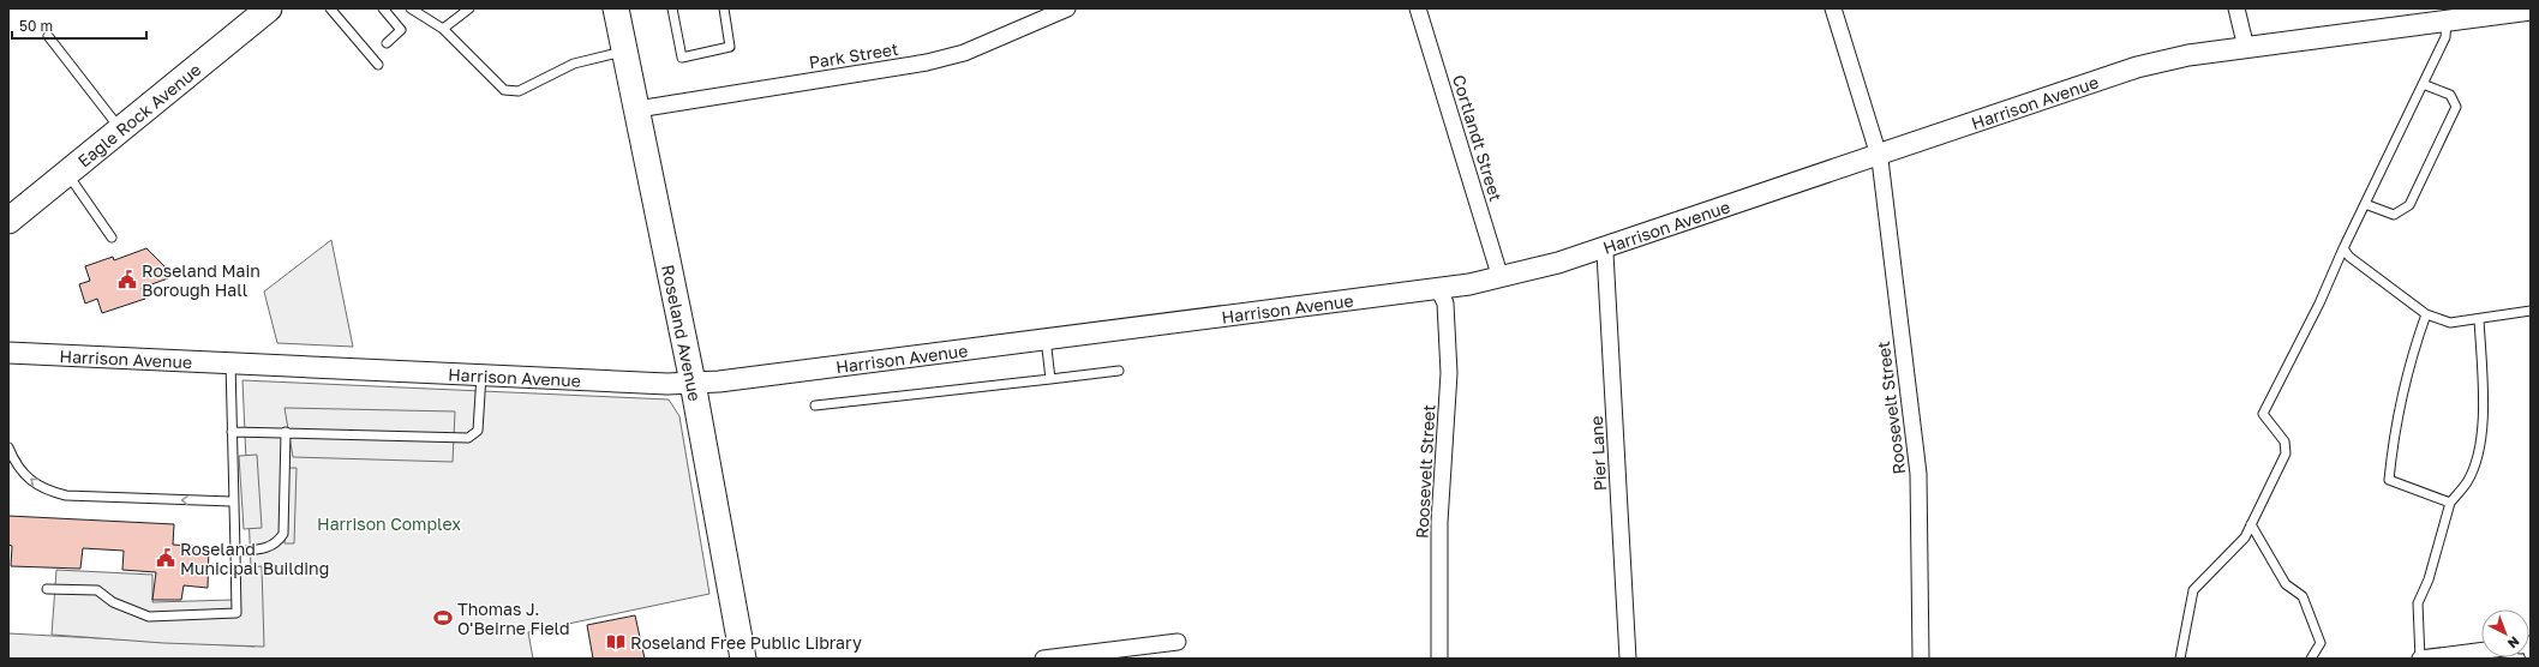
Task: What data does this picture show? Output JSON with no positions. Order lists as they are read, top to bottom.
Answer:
{
  "streets": {
    "main road": ["Eagle Rock Avenue", "Roseland Avenue"],
    "street": [
      "Park Street",
      "Harrison Avenue",
      "Cortlandt Street",
      "Roosevelt Street",
      "Pier Lane"
    ]
  },
  "crossings": [
    ["Park Street", "Roseland Avenue"],
    ["Harrison Avenue", "Cortlandt Street"],
    ["Harrison Avenue", "Roseland Avenue"],
    ["Harrison Avenue", "Roosevelt Street"],
    ["Harrison Avenue", "Pier Lane"]
  ],
  "parks": ["Harrison Complex"],
  "places": {
    "public building": ["Roseland Main Borough Hall", "Roseland Municipal Building"],
    "sports": ["Thomas J. O'Beirne Field"],
    "library": ["Roseland Free Public Library"]
  },
  "scale_bar": "50 m",
  "north": "bottom right"
}
